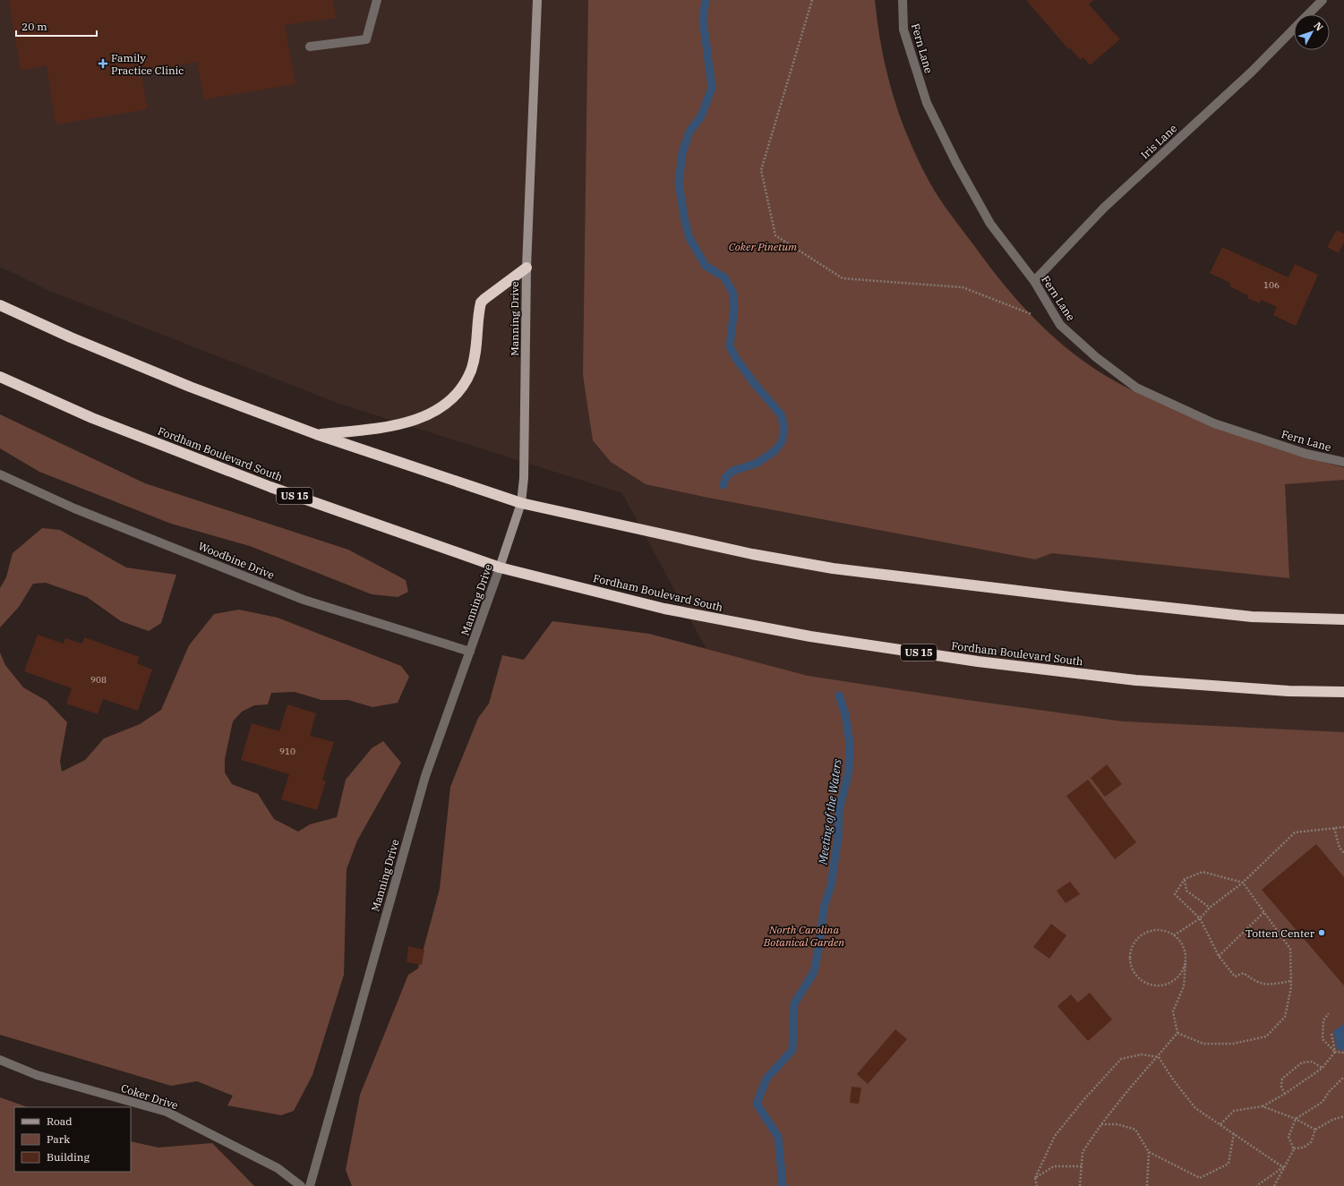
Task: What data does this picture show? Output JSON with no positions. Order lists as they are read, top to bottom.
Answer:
{
  "streets": {
    "highway": ["Fordham Boulevard South", "US 15"],
    "street": [
      "Fern Lane",
      "Iris Lane",
      "Manning Drive",
      "Woodbine Drive",
      "Coker Drive"
    ]
  },
  "crossings": [
    ["Fern Lane", "Iris Lane"],
    ["Manning Drive", "Fordham Boulevard South"],
    ["Manning Drive", "Woodbine Drive"]
  ],
  "water": ["Meeting of the Waters"],
  "parks": ["Coker Pinetum", "North Carolina Botanical Garden"],
  "places": {
    "health": ["Family Practice Clinic"],
    "other": ["Totten Center"]
  },
  "house_numbers": ["106", "908", "910"],
  "legend": ["Road", "Park", "Building"],
  "scale_bar": "20 m",
  "north": "top right"
}
